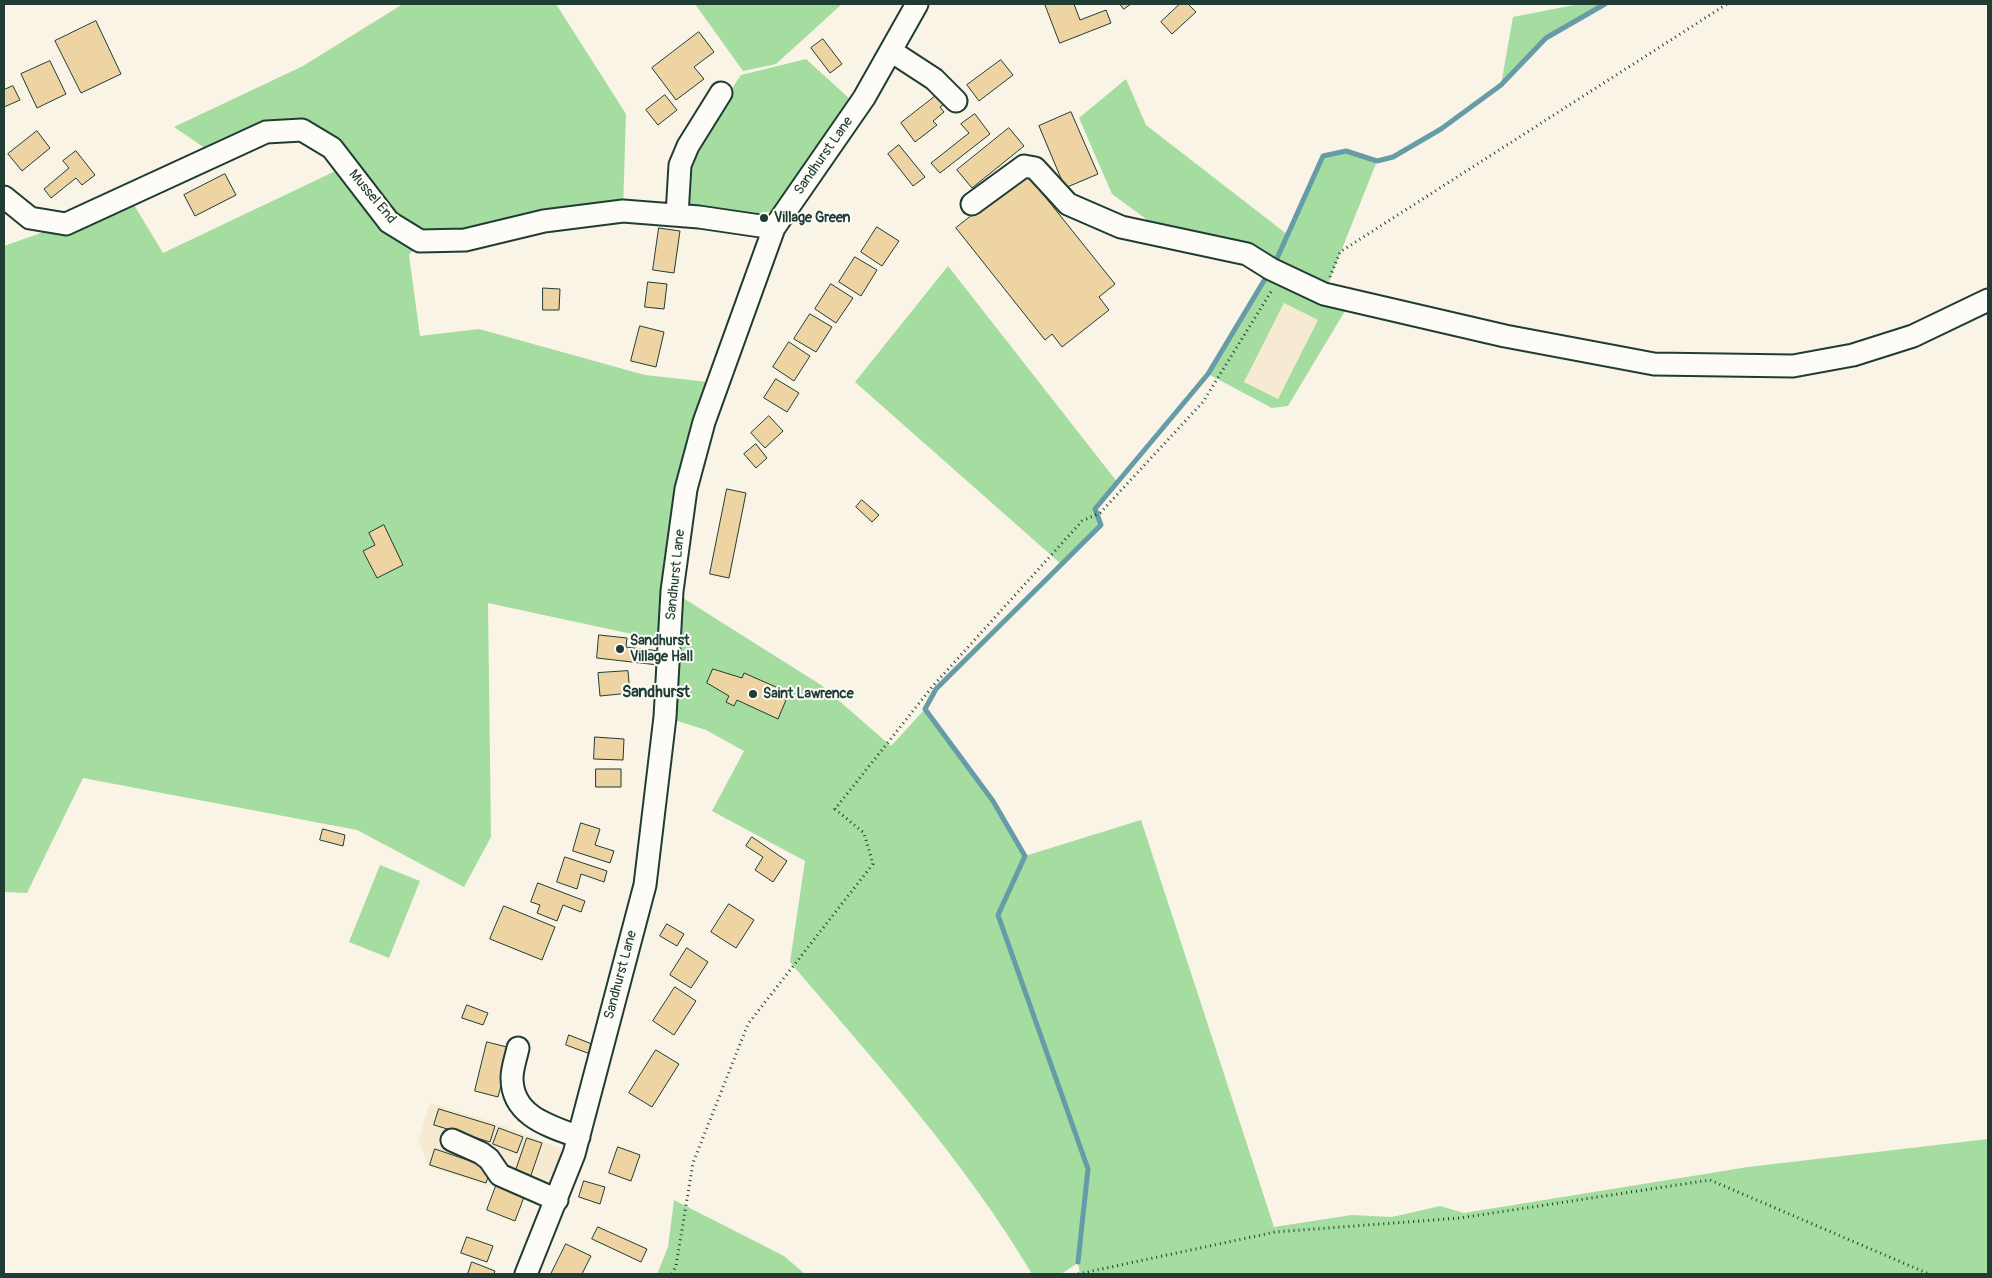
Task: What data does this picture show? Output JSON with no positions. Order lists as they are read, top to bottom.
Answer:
{
  "streets": {
    "street": ["Sandhurst Lane", "Mussel End"]
  },
  "crossings": [
    ["Sandhurst Lane", "Mussel End"]
  ],
  "districts": ["Sandhurst"],
  "places": ["Village Green", "Sandhurst Village Hall", "Saint Lawrence"]
}
